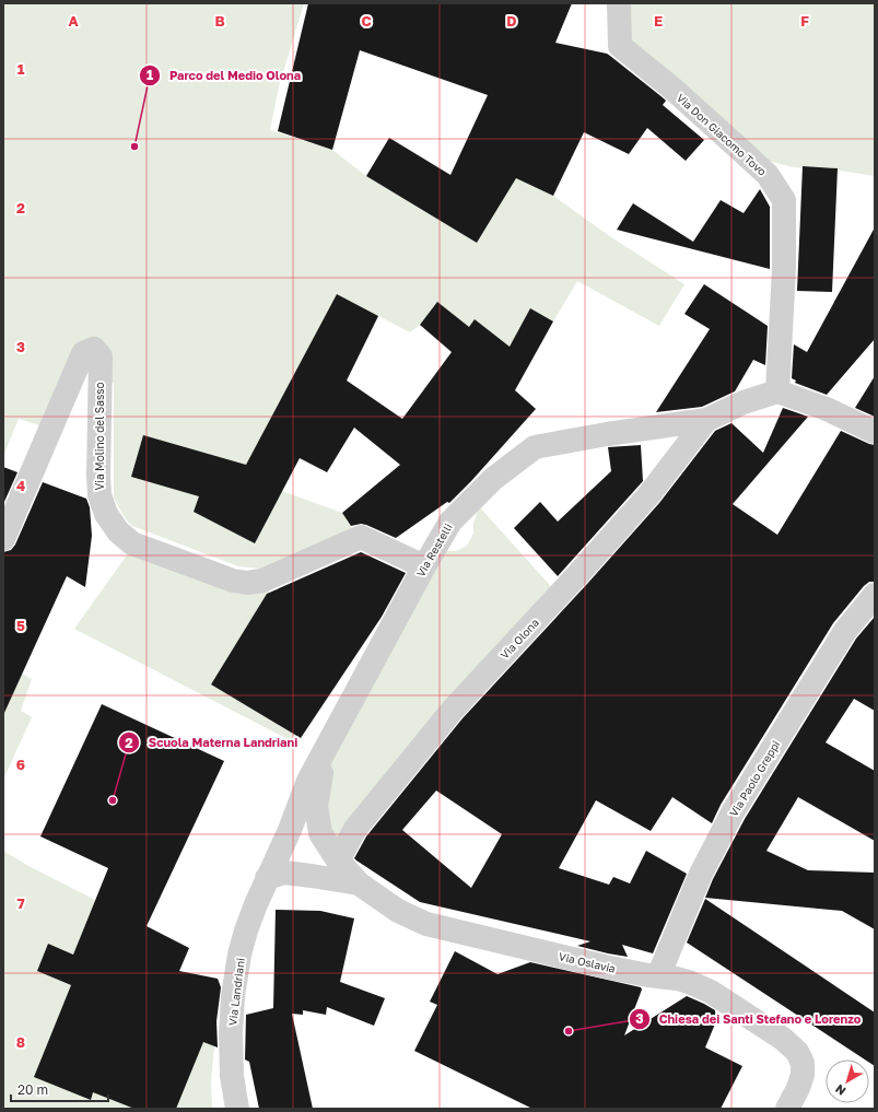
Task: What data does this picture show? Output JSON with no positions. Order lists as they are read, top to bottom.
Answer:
{
  "streets": {
    "street": [
      "Via Don Giacomo Tovo",
      "Via Molino del Sasso",
      "Via Restelli",
      "Via Olona",
      "Via Paolo Greppi",
      "Via Oslavia",
      "Via Landriani"
    ]
  },
  "crossings": [
    ["Via Don Giacomo Tovo", "Via Restelli"],
    ["Via Molino del Sasso", "Via Restelli"],
    ["Via Restelli", "Via Olona"],
    ["Via Restelli", "Via Oslavia"],
    ["Via Restelli", "Via Landriani"],
    ["Via Olona", "Via Oslavia"],
    ["Via Paolo Greppi", "Via Oslavia"],
    ["Via Oslavia", "Via Landriani"]
  ],
  "places": ["Parco del Medio Olona", "Scuola Materna Landriani", "Chiesa dei Santi Stefano e Lorenzo"],
  "scale_bar": "20 m",
  "north": "bottom left",
  "grid": {
    "columns": [
      "A",
      "B",
      "C",
      "D",
      "E",
      "F"
    ],
    "rows": [
      "1",
      "2",
      "3",
      "4",
      "5",
      "6",
      "7",
      "8"
    ]
  }
}
